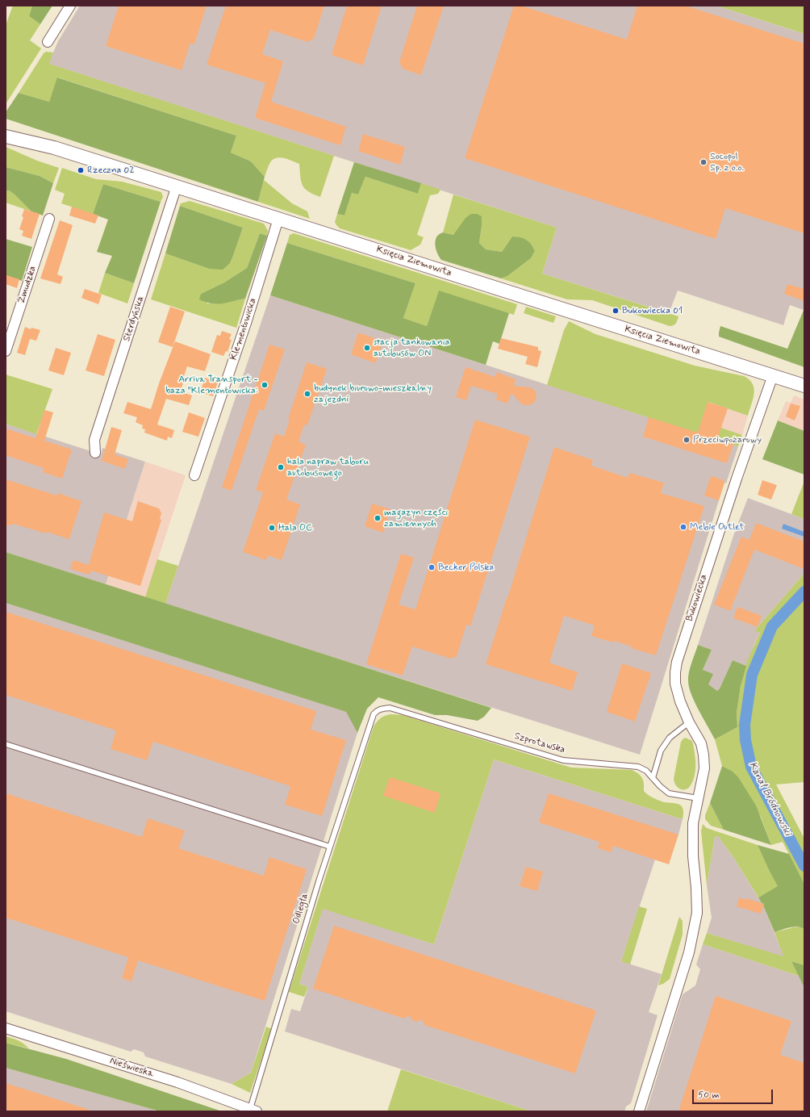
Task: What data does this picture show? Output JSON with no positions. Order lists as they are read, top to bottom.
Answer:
{
  "streets": {
    "street": [
      "Księcia Ziemowita",
      "Żmudzka",
      "Sterdyńska",
      "Klementowicka",
      "Bukowiecka",
      "Nieświeska"
    ],
    "lane": ["Szprotawska", "Odległa"]
  },
  "crossings": [
    ["Księcia Ziemowita", "Sterdyńska"],
    ["Księcia Ziemowita", "Klementowicka"],
    ["Księcia Ziemowita", "Bukowiecka"],
    ["Bukowiecka", "Szprotawska"],
    ["Szprotawska", "Odległa"],
    ["Odległa", "Nieświeska"]
  ],
  "water": ["Kanał Bródnowski"],
  "places": [
    "Socopol Sp. z o.o.",
    "Rzeczna 02",
    "Bukowiecka 01",
    "stacja tankowania autobusów ON",
    "Arriva Transport - baza \"Klementowicka:",
    "budynek biurowo-mieszkalny zajezdni",
    "Przeciwpożarowy",
    "hala napraw taboru autobusowego",
    "magazyn części zamiennych",
    "Meble Outlet",
    "Hala OC",
    "Becker Polska"
  ],
  "scale_bar": "50 m"
}
